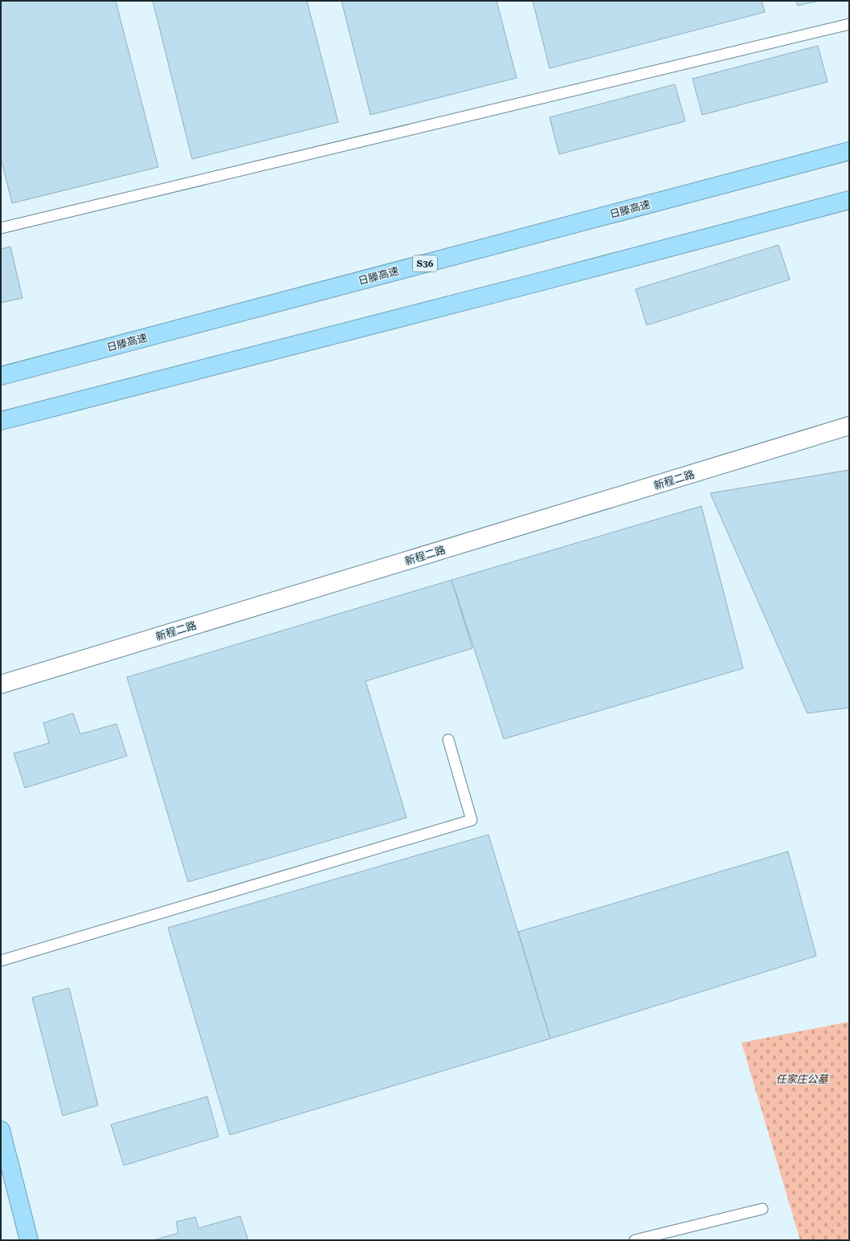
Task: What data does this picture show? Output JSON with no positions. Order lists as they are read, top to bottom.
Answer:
{
  "streets": {
    "highway": ["日滕高速", "S36"],
    "street": ["新程二路"]
  },
  "parks": ["任家庄公墓"]
}
